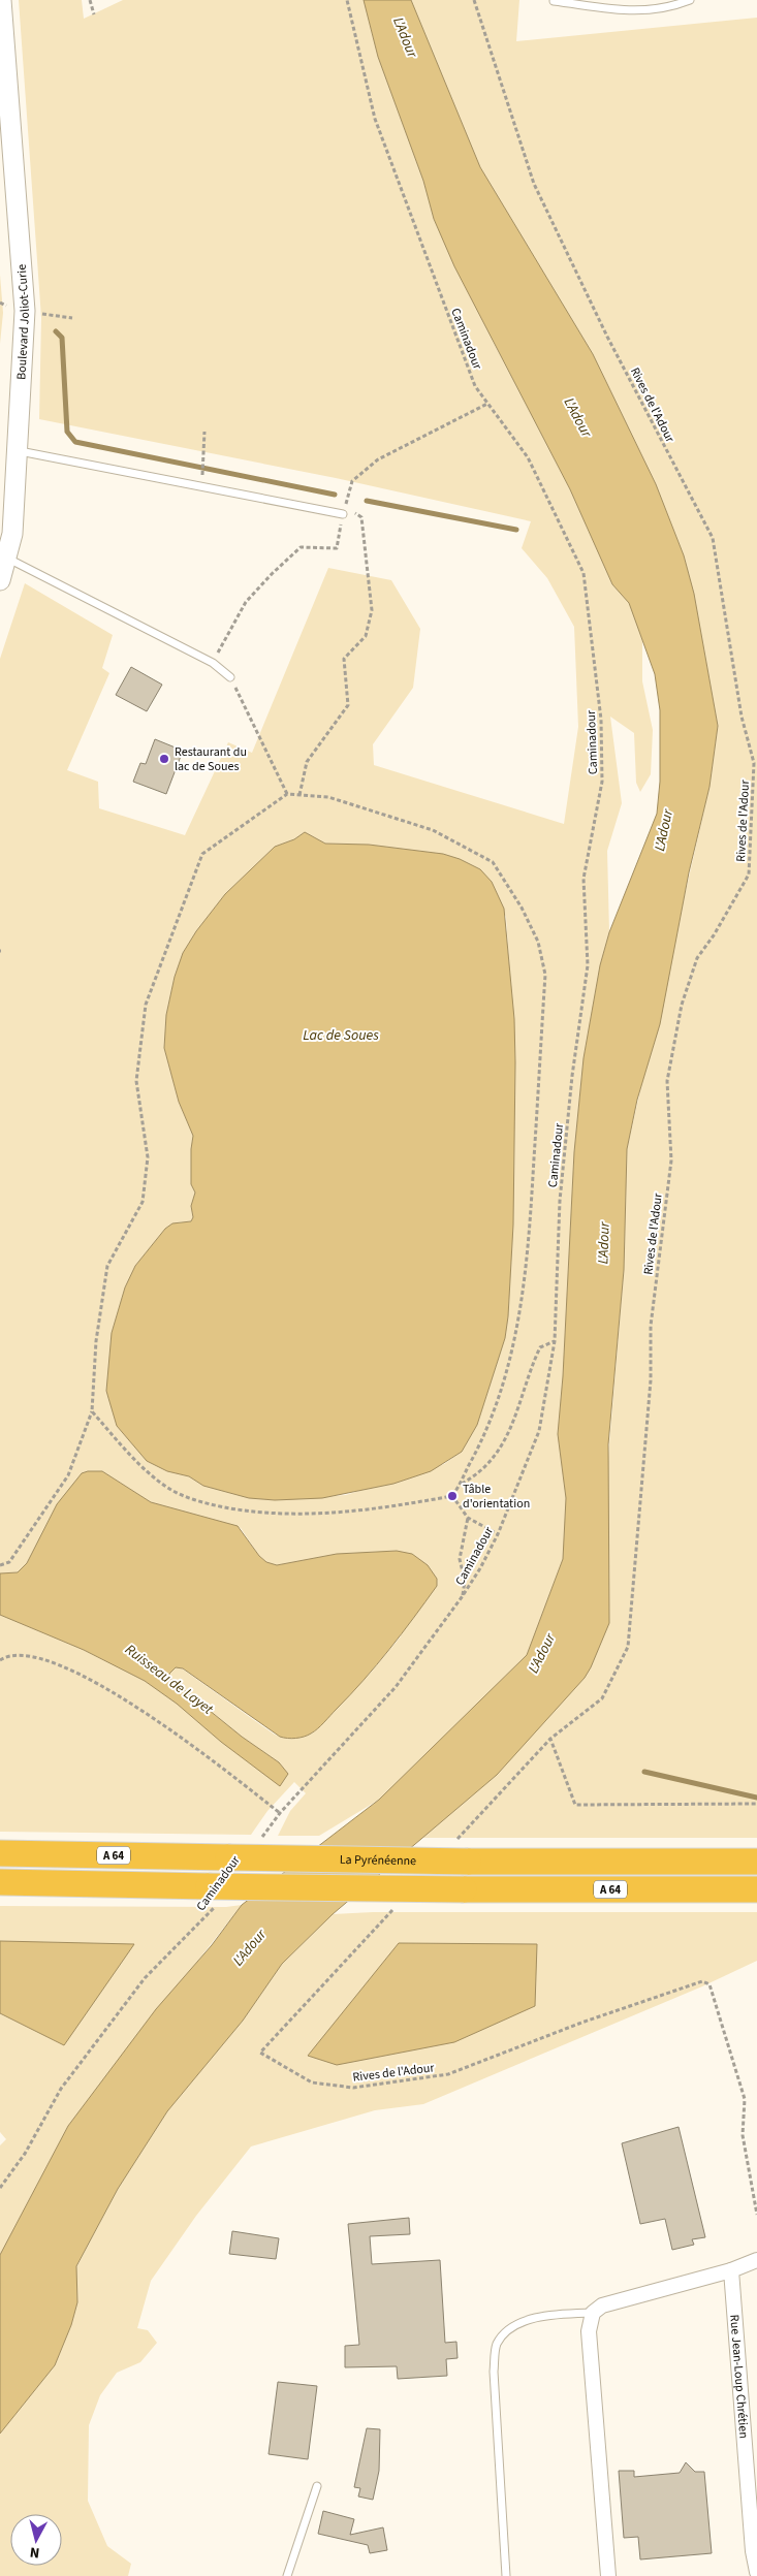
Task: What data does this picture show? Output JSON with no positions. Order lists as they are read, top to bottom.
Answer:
{
  "streets": {
    "highway": ["A 64", "La Pyrénéenne"],
    "main road": ["Boulevard Joliot-Curie"],
    "street": ["Rue Jean-Loup Chrétien"],
    "path": ["Caminadour", "Rives de l'Adour"]
  },
  "crossings": [
    ["Caminadour", "A 64"],
    ["Rives de l'Adour", "La Pyrénéenne"]
  ],
  "water": ["L'Adour", "Lac de Soues", "Ruisseau de Layet"],
  "places": ["Restaurant du lac de Soues", "Tâble d'orientation"],
  "north": "bottom"
}
